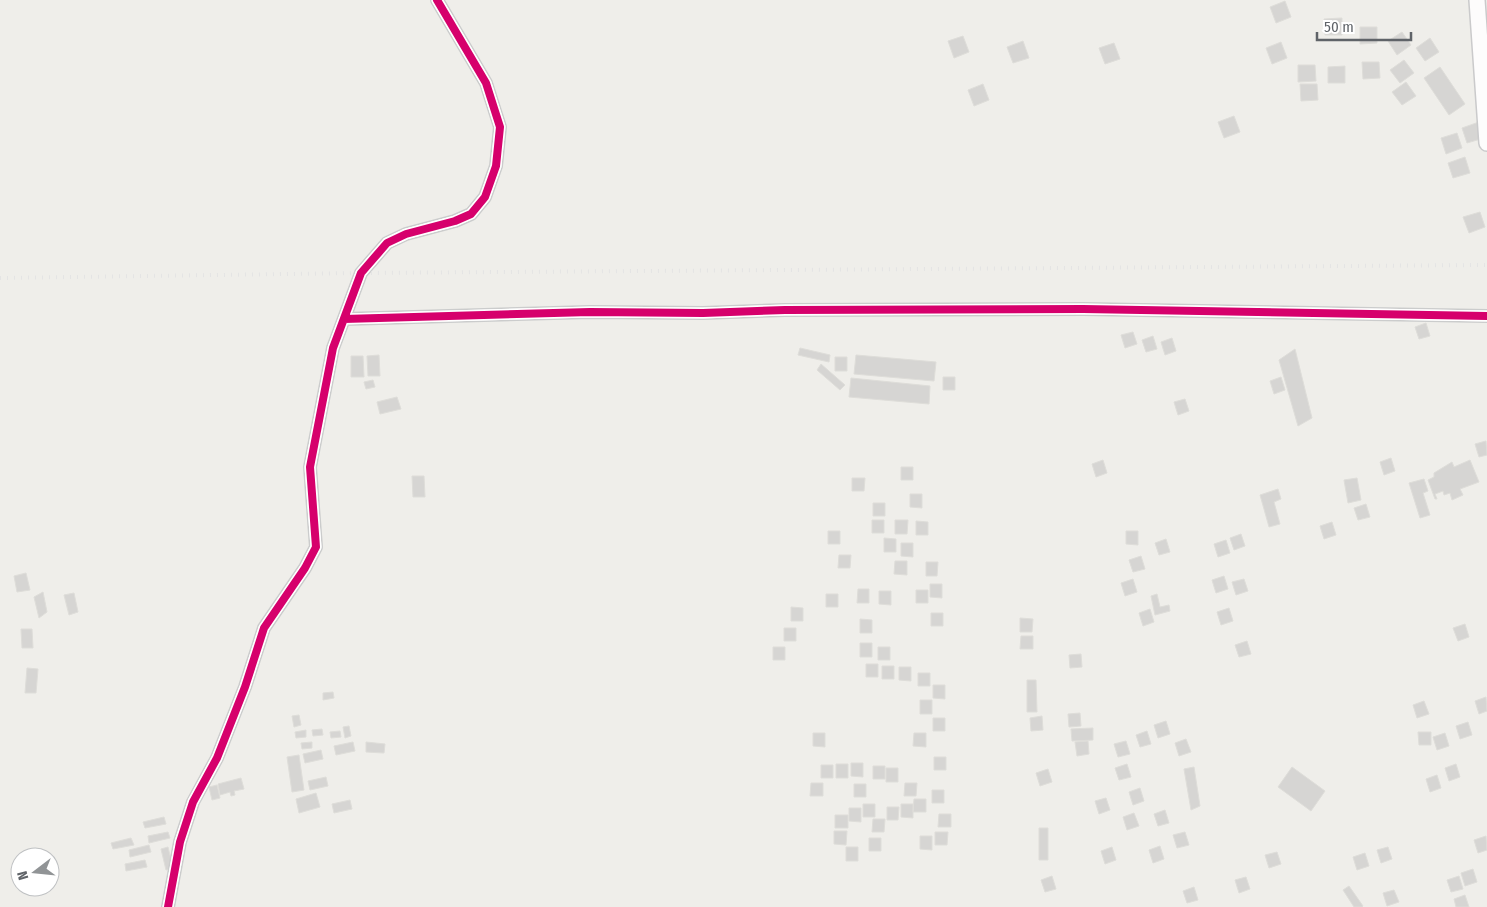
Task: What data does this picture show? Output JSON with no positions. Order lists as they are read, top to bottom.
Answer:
{
  "scale_bar": "50 m",
  "north": "left"
}
